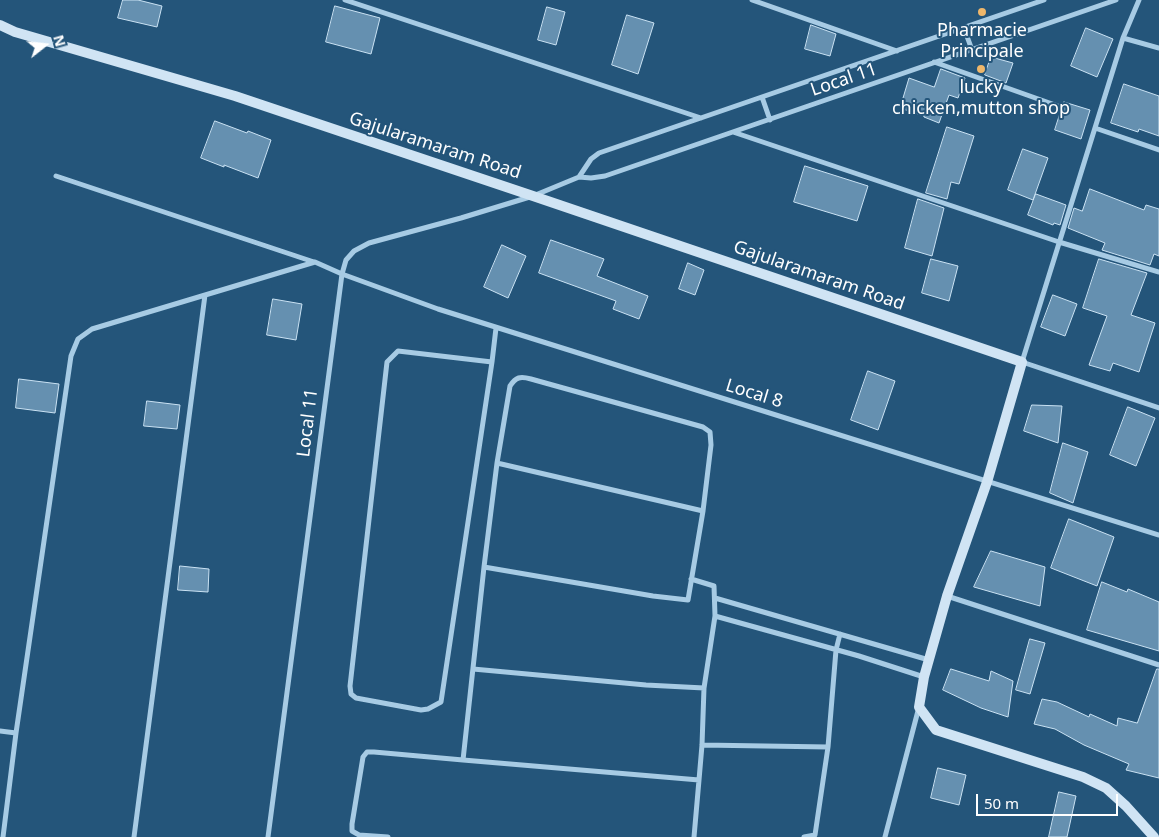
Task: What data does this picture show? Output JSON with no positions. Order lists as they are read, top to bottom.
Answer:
{
  "streets": {
    "main road": ["Gajularamaram Road"],
    "street": ["Local 11", "Local 8"]
  },
  "crossings": [
    ["Local 11", "Gajularamaram Road"],
    ["Local 11", "Local 8"]
  ],
  "places": ["Pharmacie Principale", "lucky chicken,mutton shop"],
  "scale_bar": "50 m",
  "north": "right"
}
